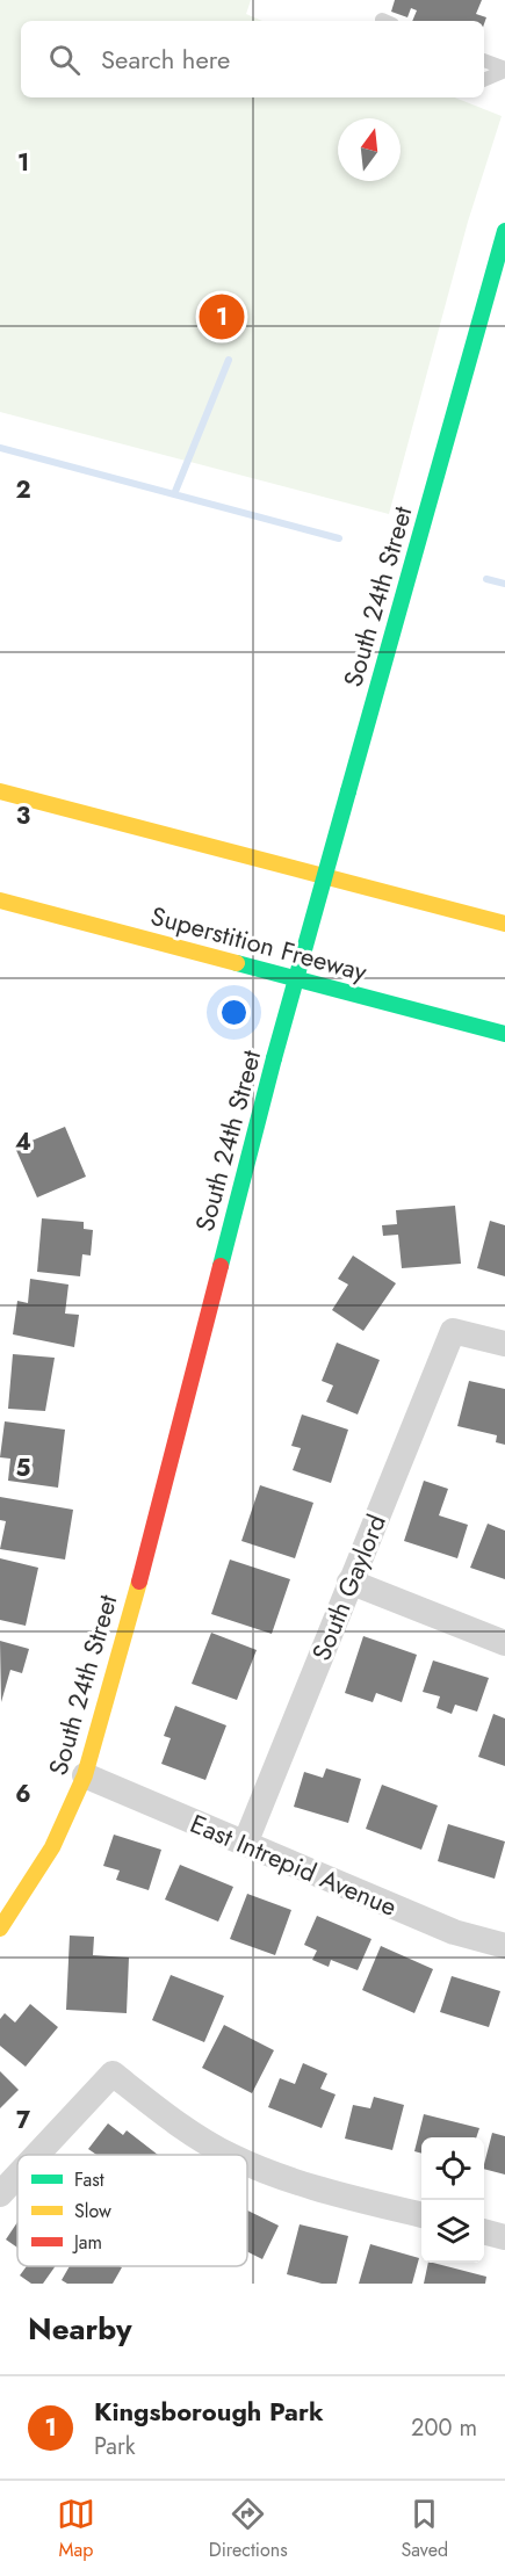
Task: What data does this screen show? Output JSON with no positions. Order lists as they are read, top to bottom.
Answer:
{
  "streets": {
    "main road": ["South 24th Street", "Superstition Freeway"],
    "street": ["South Gaylord", "East Intrepid Avenue"]
  },
  "crossings": [
    ["South 24th Street", "East Intrepid Avenue"],
    ["South Gaylord", "East Intrepid Avenue"]
  ],
  "legend": ["Fast", "Slow", "Jam"],
  "north": "top",
  "page": {
    "search": "Search here",
    "pins": "1",
    "heading": "Nearby",
    "list": [
      {
        "mark": "1",
        "name": "Kingsborough Park",
        "note": "Park",
        "value": "200 m"
      }
    ],
    "nav": ["Map", "Directions", "Saved"]
  },
  "grid": {
    "rows": [
      "1",
      "2",
      "3",
      "4",
      "5",
      "6",
      "7"
    ]
  }
}
